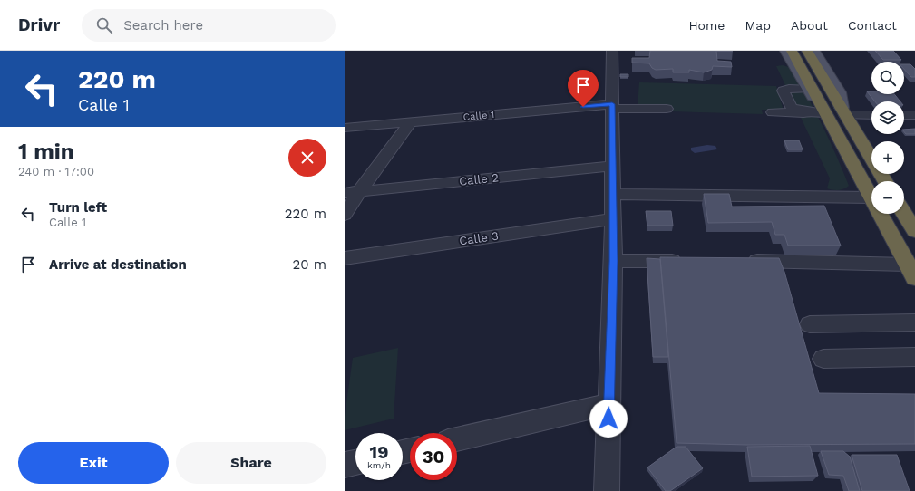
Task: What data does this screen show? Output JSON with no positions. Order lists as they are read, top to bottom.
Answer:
{
  "streets": {
    "street": ["Calle 1", "Calle 2", "Calle 3"]
  },
  "page": {
    "header": "Drivr",
    "search": "Search here",
    "nav": [
      "Home",
      "Map",
      "About",
      "Contact"
    ],
    "turn": ["220 m", "Calle 1"],
    "map_buttons": ["+", "−"],
    "heading": ["1 min", "240 m · 17:00"],
    "list": [
      {
        "name": "Turn left",
        "note": "Calle 1",
        "value": "220 m"
      },
      {
        "name": "Arrive at destination",
        "value": "20 m"
      }
    ],
    "speed": "19 km/h",
    "limit": "30",
    "buttons": ["Exit", "Share"]
  }
}
